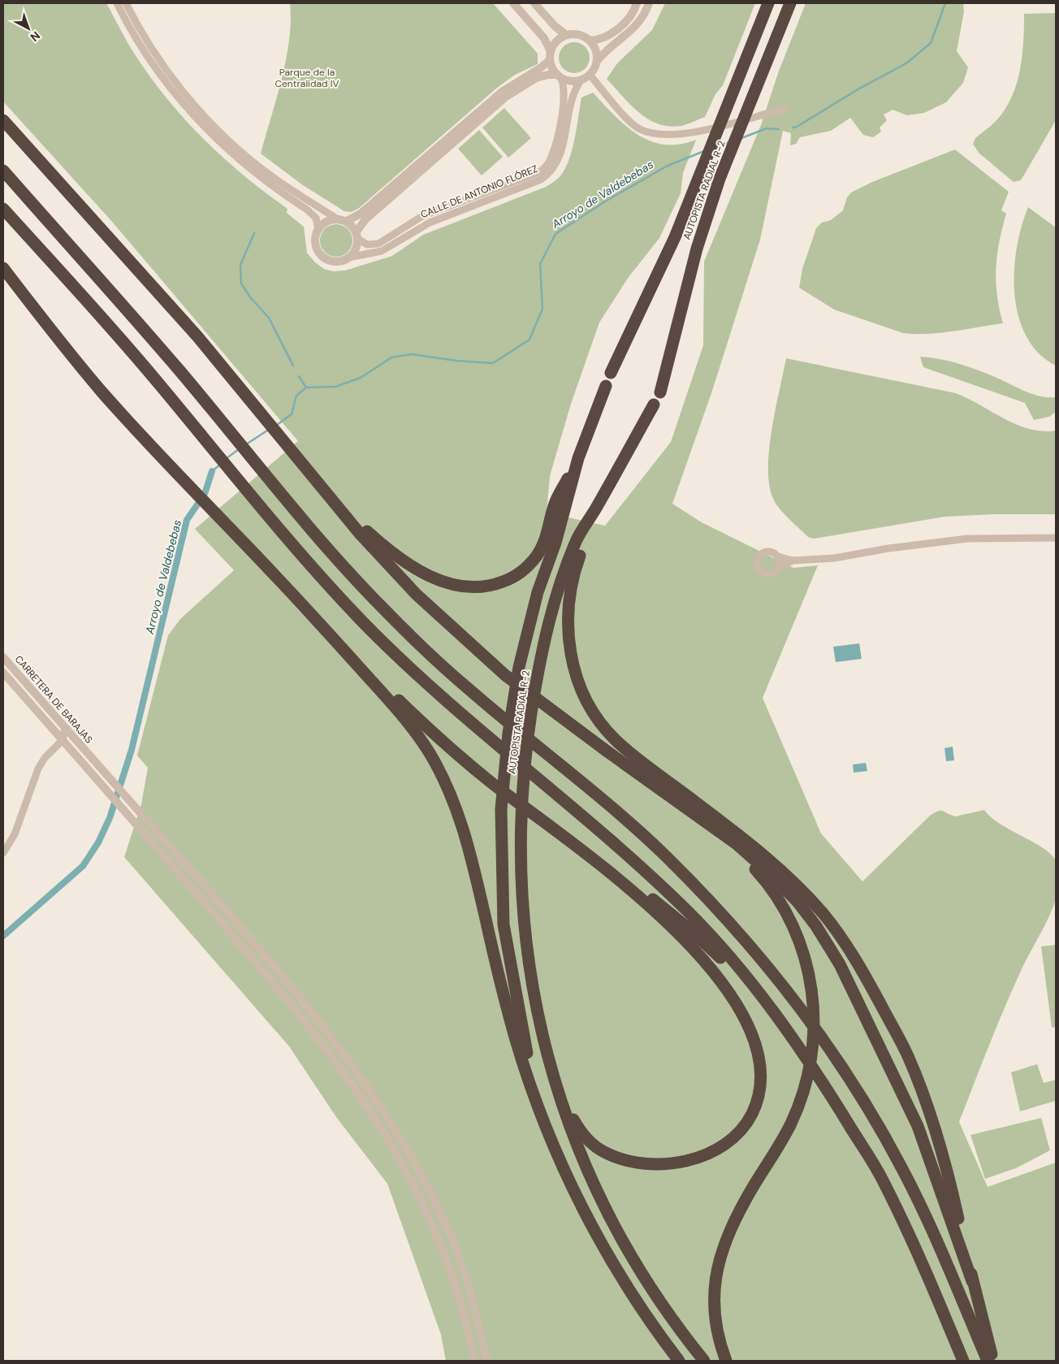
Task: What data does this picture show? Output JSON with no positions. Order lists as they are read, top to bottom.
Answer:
{
  "streets": {
    "highway": ["AUTOPISTA RADIAL R-2"],
    "street": ["CALLE DE ANTONIO FLÓREZ", "CARRETERA DE BARAJAS"]
  },
  "water": ["Arroyo de Valdebebas"],
  "parks": ["Parque de la Centralidad IV"],
  "north": "bottom right"
}
